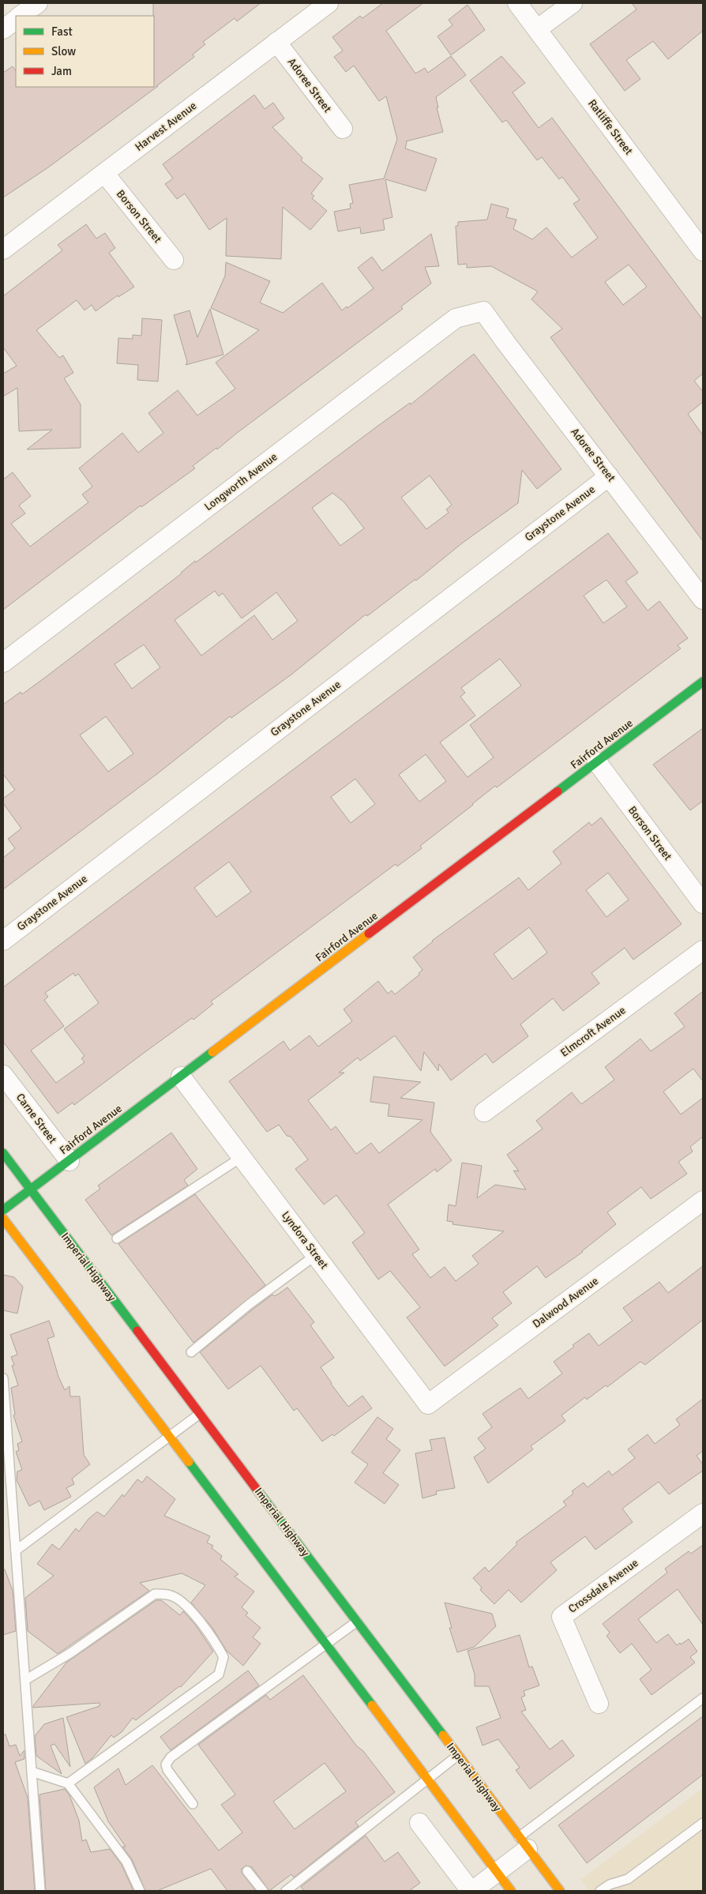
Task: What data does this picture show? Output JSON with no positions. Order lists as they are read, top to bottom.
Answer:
{
  "streets": {
    "main road": ["Fairford Avenue", "Imperial Highway"],
    "street": [
      "Adoree Street",
      "Harvest Avenue",
      "Ratliffe Street",
      "Borson Street",
      "Longworth Avenue",
      "Graystone Avenue",
      "Elmcroft Avenue",
      "Carne Street",
      "Lyndora Street",
      "Dalwood Avenue",
      "Crossdale Avenue"
    ]
  },
  "crossings": [
    ["Adoree Street", "Harvest Avenue"],
    ["Adoree Street", "Longworth Avenue"],
    ["Adoree Street", "Graystone Avenue"],
    ["Harvest Avenue", "Borson Street"],
    ["Borson Street", "Fairford Avenue"],
    ["Fairford Avenue", "Carne Street"],
    ["Fairford Avenue", "Lyndora Street"],
    ["Fairford Avenue", "Imperial Highway"],
    ["Lyndora Street", "Dalwood Avenue"]
  ],
  "legend": ["Fast", "Slow", "Jam"]
}
